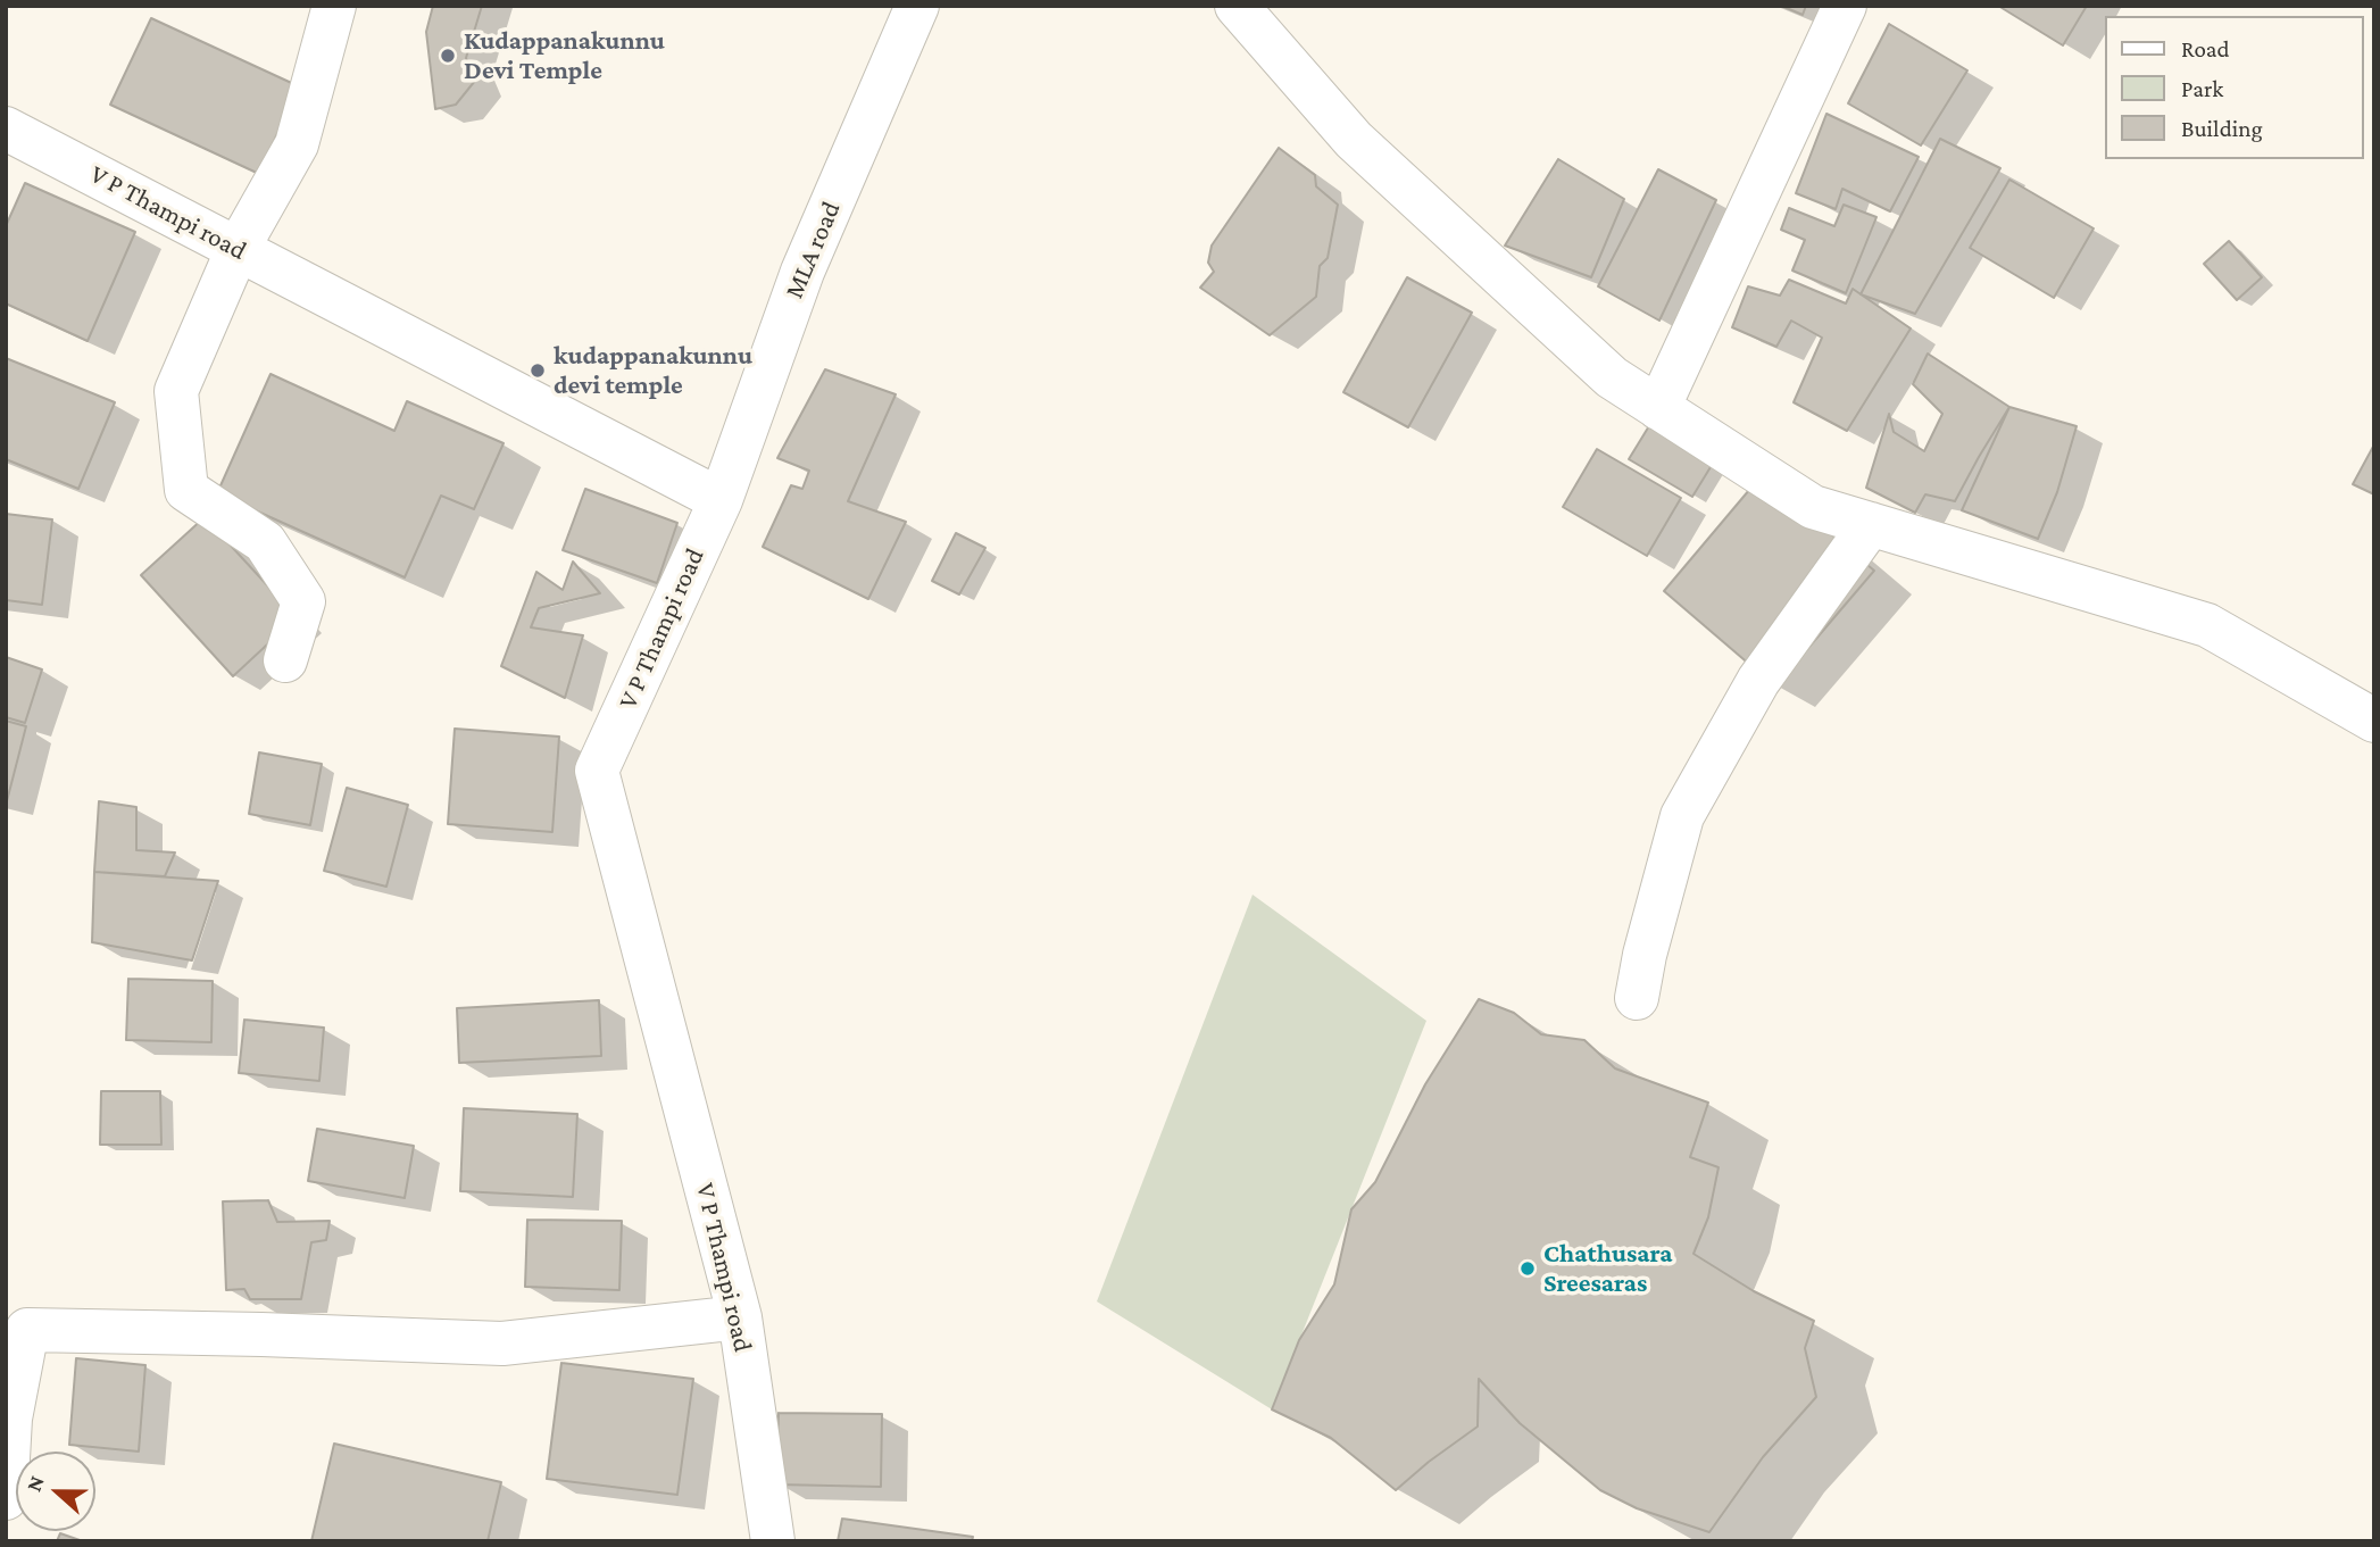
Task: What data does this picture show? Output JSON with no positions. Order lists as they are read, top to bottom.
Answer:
{
  "streets": {
    "street": ["V P Thampi road", "MLA road"]
  },
  "crossings": [
    ["V P Thampi road", "MLA road"]
  ],
  "places": ["Kudappanakunnu Devi Temple", "kudappanakunnu devi temple", "Chathusara Sreesaras"],
  "legend": ["Road", "Park", "Building"],
  "north": "left"
}
